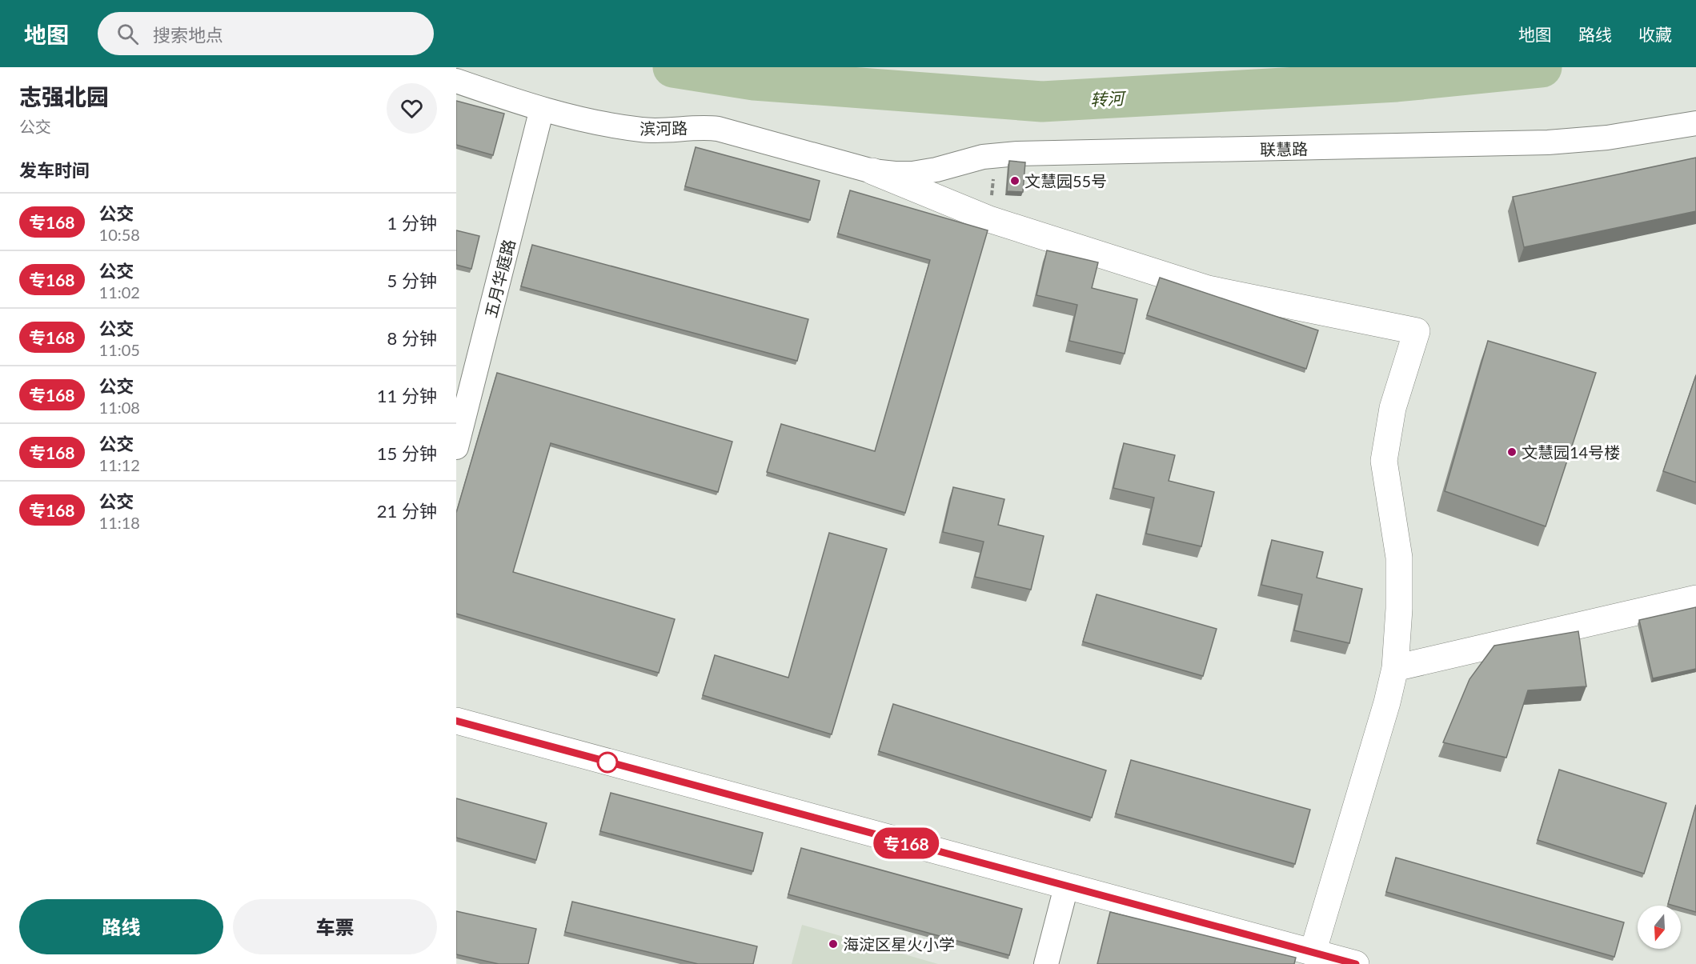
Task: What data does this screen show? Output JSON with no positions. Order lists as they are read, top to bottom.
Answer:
{
  "streets": {
    "street": ["滨河路", "联慧路", "五月华庭路"]
  },
  "crossings": [
    ["滨河路", "联慧路"],
    ["滨河路", "五月华庭路"]
  ],
  "water": ["转河"],
  "places": ["文慧园55号", "文慧园14号楼", "海淀区星火小学"],
  "lines": ["bus line 专168"],
  "north": "bottom",
  "page": {
    "header": "地图",
    "search": "搜索地点",
    "nav": ["地图", "路线", "收藏"],
    "heading": [
      ["志强北园", "公交"],
      "发车时间"
    ],
    "on_map": "专168",
    "list": [
      {
        "mark": "专168",
        "name": "公交",
        "note": "10:58",
        "value": "1 分钟"
      },
      {
        "mark": "专168",
        "name": "公交",
        "note": "11:02",
        "value": "5 分钟"
      },
      {
        "mark": "专168",
        "name": "公交",
        "note": "11:05",
        "value": "8 分钟"
      },
      {
        "mark": "专168",
        "name": "公交",
        "note": "11:08",
        "value": "11 分钟"
      },
      {
        "mark": "专168",
        "name": "公交",
        "note": "11:12",
        "value": "15 分钟"
      },
      {
        "mark": "专168",
        "name": "公交",
        "note": "11:18",
        "value": "21 分钟"
      }
    ],
    "buttons": ["路线", "车票"]
  }
}
